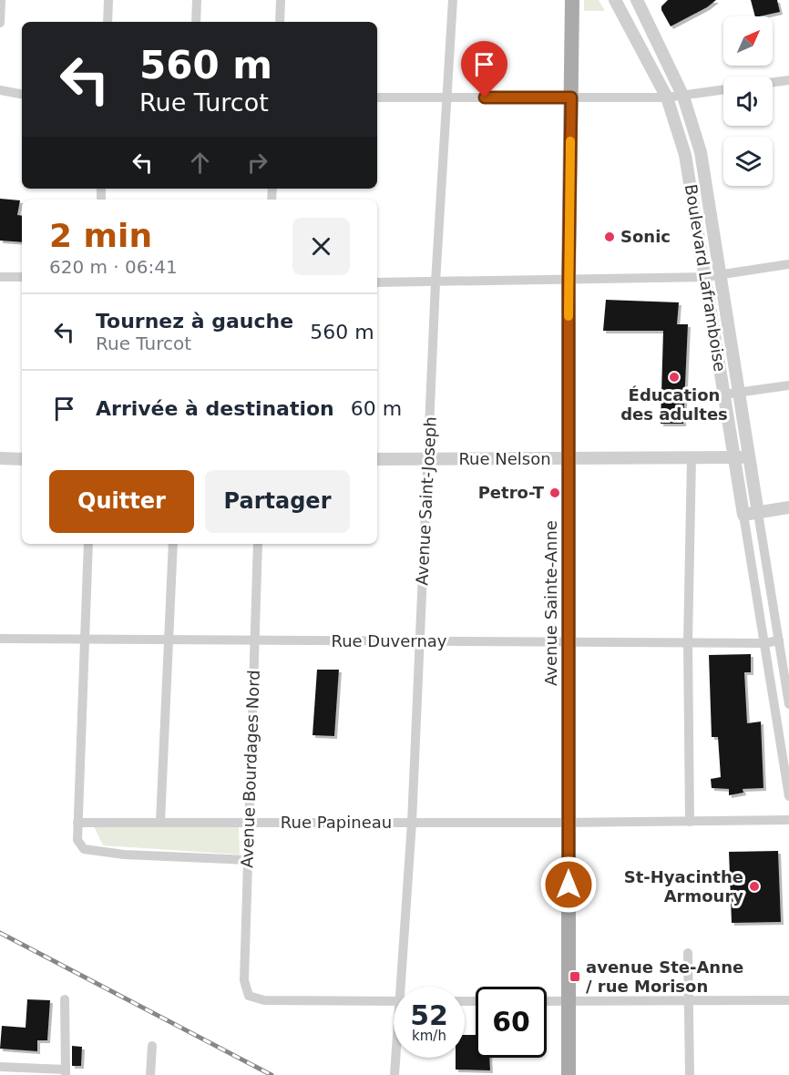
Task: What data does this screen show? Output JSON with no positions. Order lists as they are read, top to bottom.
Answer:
{
  "streets": {
    "main road": ["Avenue Sainte-Anne"],
    "street": [
      "Boulevard Laframboise",
      "Rue Nelson",
      "Avenue Saint-Joseph",
      "Rue Duvernay",
      "Avenue Bourdages Nord",
      "Rue Papineau"
    ]
  },
  "crossings": [
    ["Boulevard Laframboise", "Rue Nelson"],
    ["Boulevard Laframboise", "Rue Duvernay"],
    ["Rue Nelson", "Avenue Saint-Joseph"],
    ["Rue Nelson", "Avenue Sainte-Anne"],
    ["Avenue Saint-Joseph", "Rue Duvernay"],
    ["Avenue Saint-Joseph", "Rue Papineau"],
    ["Avenue Sainte-Anne", "Rue Duvernay"],
    ["Avenue Sainte-Anne", "Rue Papineau"],
    ["Rue Duvernay", "Avenue Bourdages Nord"],
    ["Avenue Bourdages Nord", "Rue Papineau"]
  ],
  "places": {
    "other": [
      "Sonic",
      "Éducation des adultes",
      "Petro-T",
      "St-Hyacinthe Armoury"
    ],
    "transit": ["avenue Ste-Anne / rue Morison"]
  },
  "north": "top right",
  "page": {
    "turn": ["560 m", "Rue Turcot"],
    "heading": ["2 min", "620 m · 06:41"],
    "list": [
      {
        "name": "Tournez à gauche",
        "note": "Rue Turcot",
        "value": "560 m"
      },
      {
        "name": "Arrivée à destination",
        "value": "60 m"
      }
    ],
    "buttons": ["Quitter", "Partager"],
    "speed": "52 km/h",
    "limit": "60"
  }
}
